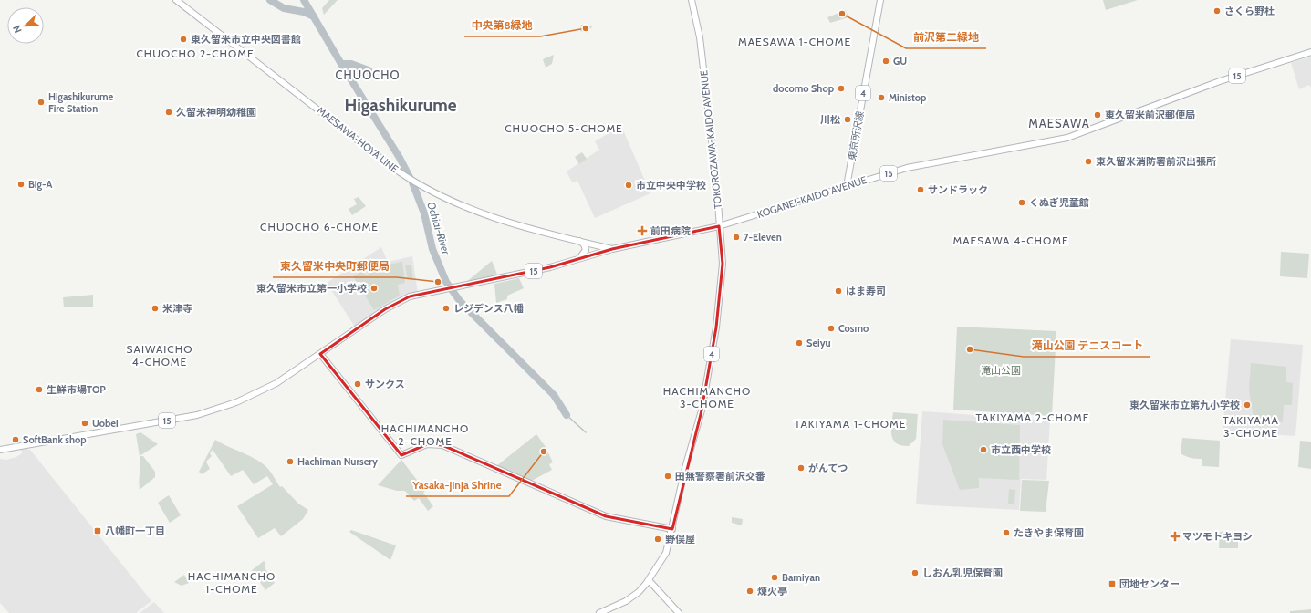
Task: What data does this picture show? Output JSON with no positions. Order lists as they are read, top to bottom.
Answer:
{
  "streets": {
    "main road": [
      "15",
      "4",
      "東京所沢線",
      "MAESAWA-HOYA LINE",
      "TOKOROZAWA-KAIDO AVENUE",
      "KOGANEI-KAIDO AVENUE"
    ]
  },
  "crossings": [
    ["15", "KOGANEI-KAIDO AVENUE"],
    ["東京所沢線", "KOGANEI-KAIDO AVENUE"],
    ["MAESAWA-HOYA LINE", "KOGANEI-KAIDO AVENUE"],
    ["TOKOROZAWA-KAIDO AVENUE", "KOGANEI-KAIDO AVENUE"]
  ],
  "districts": [
    "MAESAWA 1-CHOME",
    "CHUOCHO 2-CHOME",
    "CHUOCHO",
    "Higashikurume",
    "MAESAWA",
    "CHUOCHO 5-CHOME",
    "CHUOCHO 6-CHOME",
    "MAESAWA 4-CHOME",
    "SAIWAICHO 4-CHOME",
    "HACHIMANCHO 3-CHOME",
    "TAKIYAMA 2-CHOME",
    "TAKIYAMA 3-CHOME",
    "TAKIYAMA 1-CHOME",
    "HACHIMANCHO 2-CHOME",
    "HACHIMANCHO 1-CHOME"
  ],
  "water": ["Ochiai-River"],
  "parks": ["滝山公園"],
  "places": {
    "other": [
      "さくら野杜",
      "前沢第二緑地",
      "中央第8緑地",
      "東久留米市立中央図書館",
      "GU",
      "docomo Shop",
      "Ministop",
      "Higashikurume Fire Station",
      "久留米神明幼稚園",
      "東久留米前沢郵便局",
      "川松",
      "東久留米消防署前沢出張所",
      "Big-A",
      "市立中央中学校",
      "サンドラック",
      "くぬぎ児童館",
      "7-Eleven",
      "東久留米中央町郵便局",
      "東久留米市立第一小学校",
      "はま寿司",
      "米津寺",
      "レジデンス八幡",
      "Cosmo",
      "Seiyu",
      "滝山公園 テニスコート",
      "サンクス",
      "生鮮市場TOP",
      "東久留米市立第九小学校",
      "Uobei",
      "SoftBank shop",
      "市立西中学校",
      "Yasaka-jinja Shrine",
      "Hachiman Nursery",
      "がんてつ",
      "田無警察署前沢交番",
      "たきやま保育園",
      "野俣屋",
      "しおん乳児保育園",
      "Bamiyan",
      "煉火亭"
    ],
    "health": ["前田病院", "マツモトキヨシ"],
    "transit": ["八幡町一丁目", "団地センター"]
  },
  "north": "bottom left"
}
